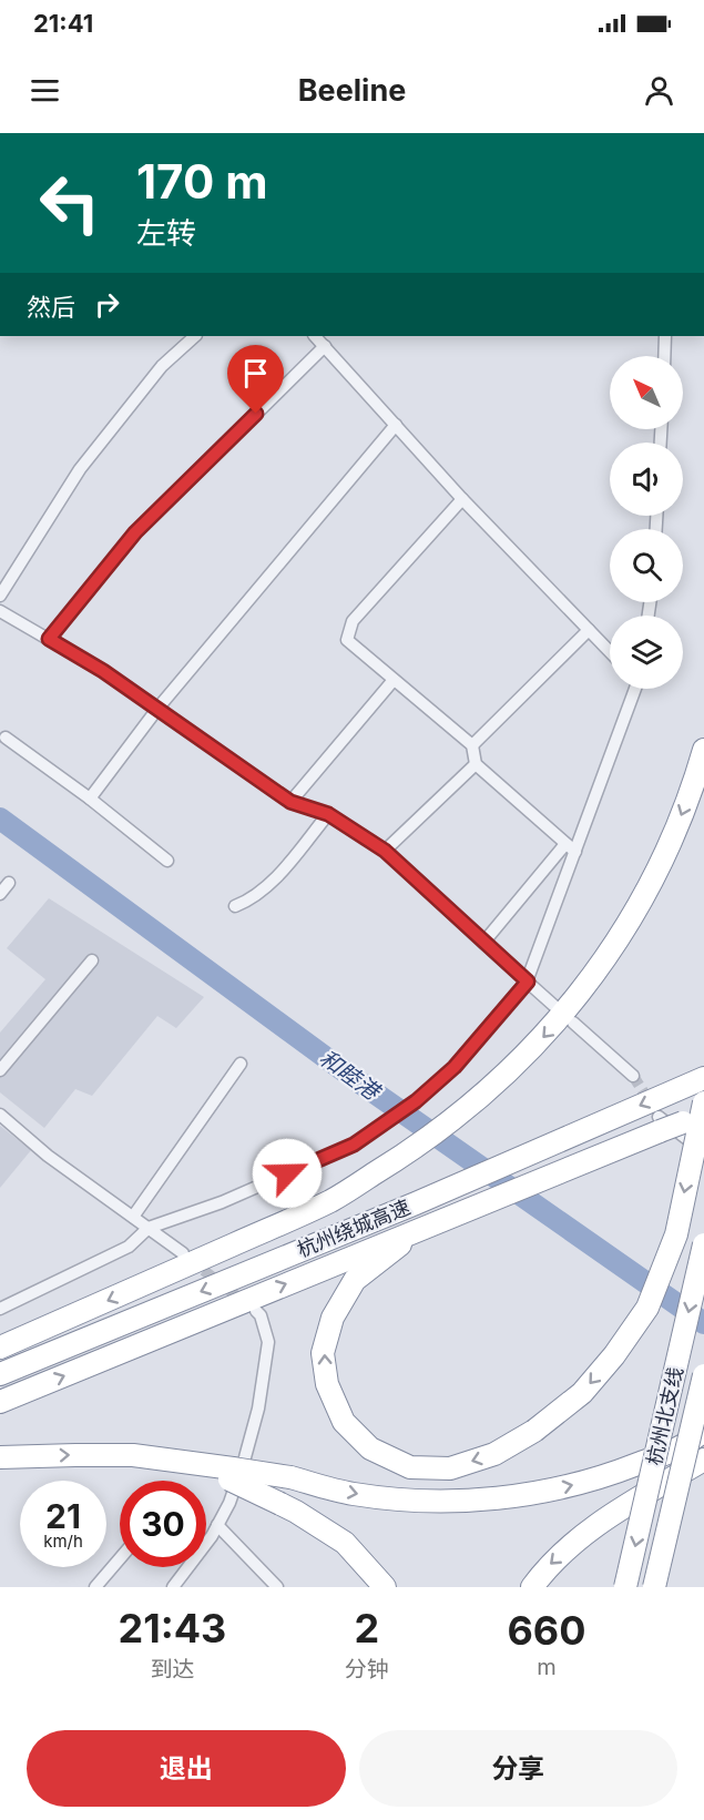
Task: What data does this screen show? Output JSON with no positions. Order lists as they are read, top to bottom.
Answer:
{
  "streets": {
    "highway": ["杭州绕城高速", "杭州北支线"]
  },
  "water": ["和睦港"],
  "north": "top left",
  "page": {
    "status": "21:41",
    "header": "Beeline",
    "turn": ["170 m", "左转"],
    "then": "然后",
    "speed": "21 km/h",
    "limit": "30",
    "eta": [
      "21:43",
      "到达",
      "2",
      "分钟",
      "660",
      "m"
    ],
    "buttons": ["退出", "分享"]
  }
}
